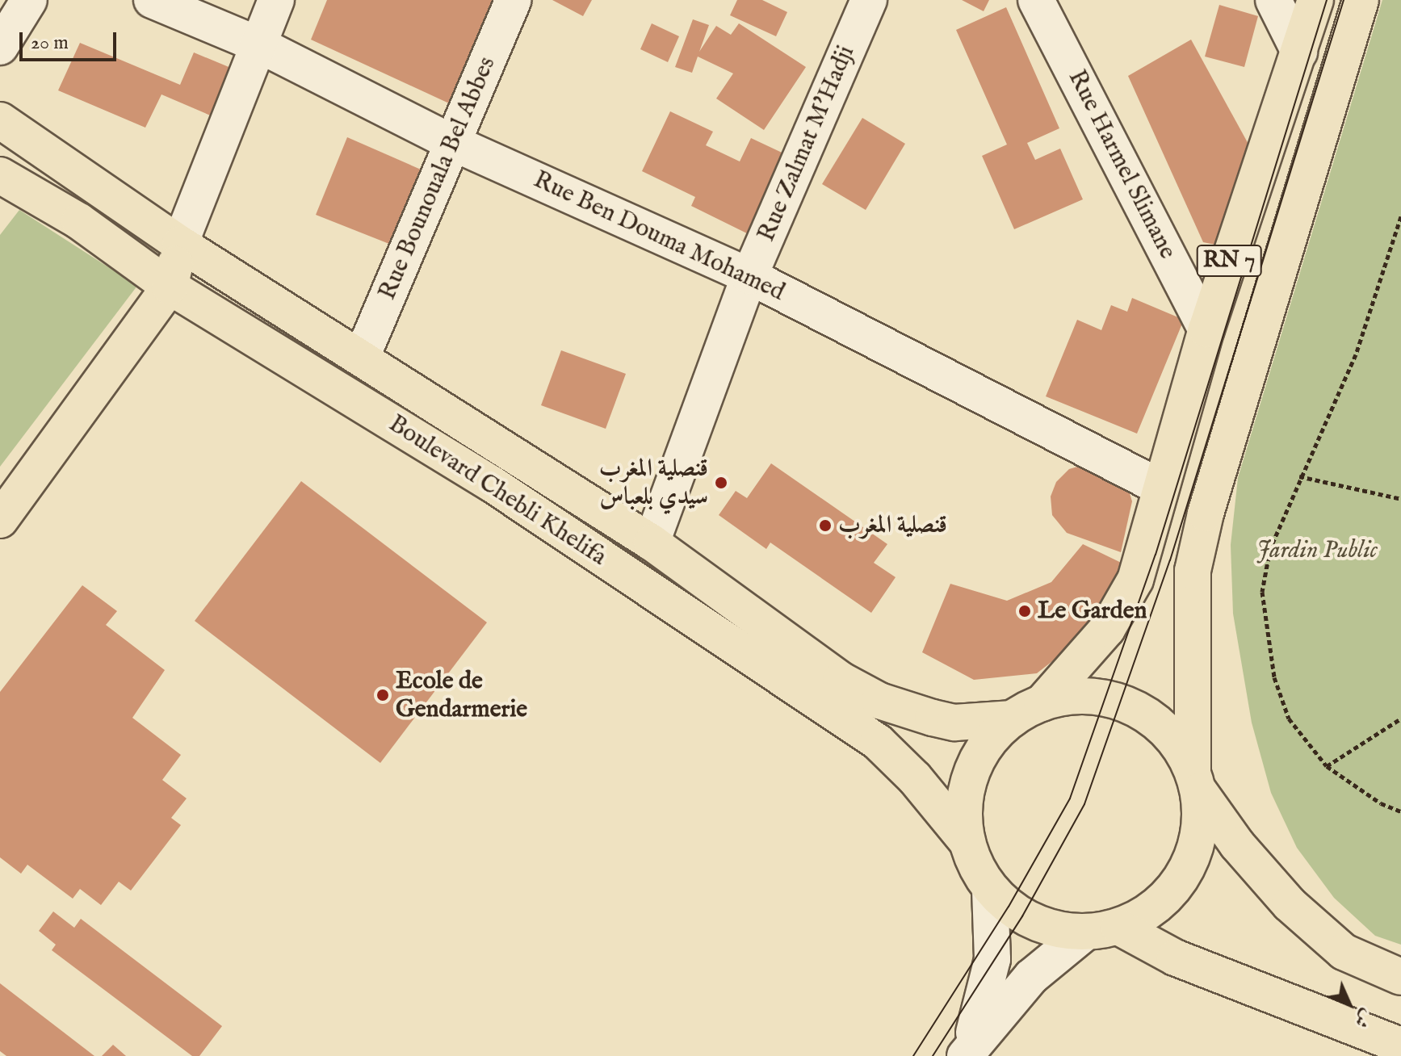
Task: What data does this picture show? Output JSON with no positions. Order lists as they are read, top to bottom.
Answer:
{
  "streets": {
    "main road": ["RN 7", "Boulevard Chebli Khelifa"],
    "street": [
      "Rue Zalmat M'Hadji",
      "Rue Harmel Slimane",
      "Rue Bounouala Bel Abbes",
      "Rue Ben Douma Mohamed"
    ]
  },
  "crossings": [
    ["Rue Zalmat M'Hadji", "Rue Ben Douma Mohamed"],
    ["Rue Harmel Slimane", "RN 7"],
    ["Rue Bounouala Bel Abbes", "Rue Ben Douma Mohamed"],
    ["Rue Ben Douma Mohamed", "RN 7"]
  ],
  "parks": ["Jardin Public"],
  "places": [
    "قنصلية المغرب سيدي بلعباس",
    "قنصلية المغرب",
    "Le Garden",
    "Ecole de Gendarmerie"
  ],
  "scale_bar": "20 m",
  "north": "bottom right"
}
